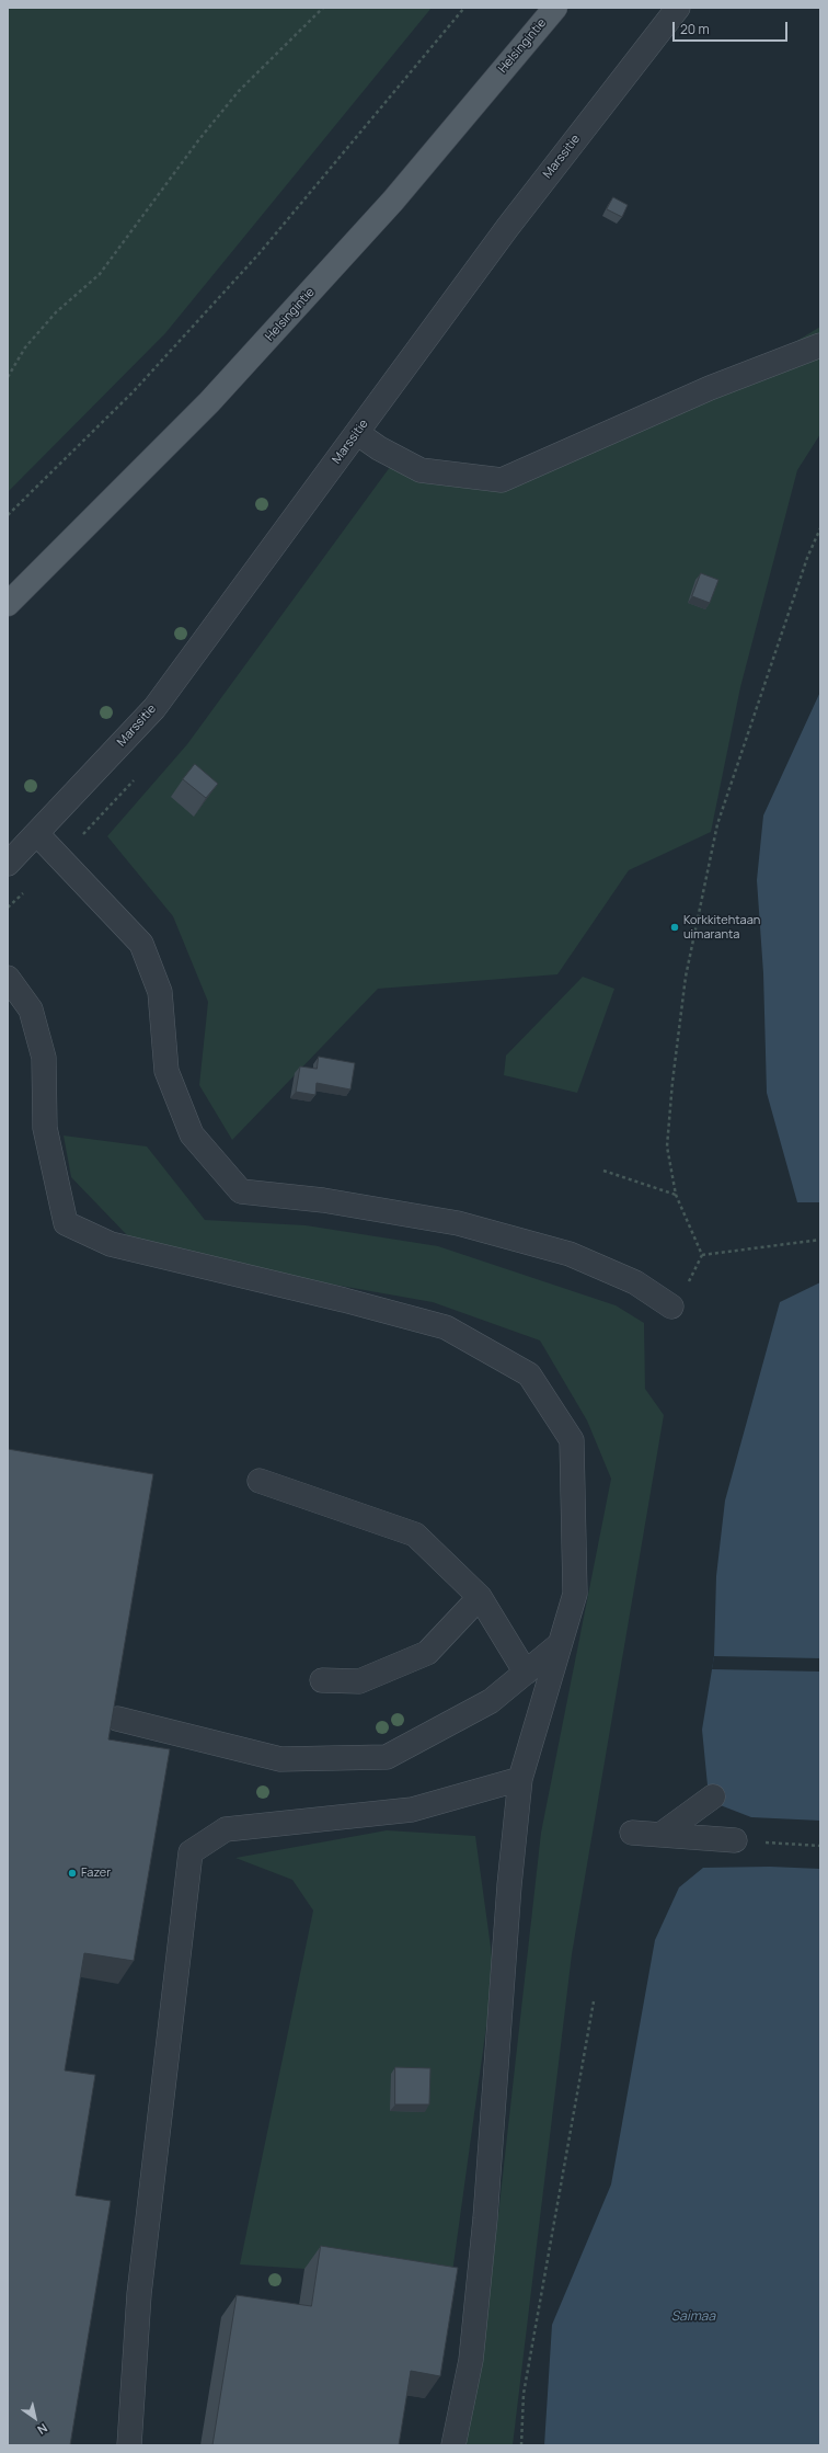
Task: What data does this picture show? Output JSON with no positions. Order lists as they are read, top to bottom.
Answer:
{
  "streets": {
    "main road": ["Helsingintie"],
    "street": ["Marssitie"]
  },
  "water": ["Saimaa"],
  "places": ["Korkkitehtaan uimaranta", "Fazer"],
  "scale_bar": "20 m",
  "north": "bottom right"
}
